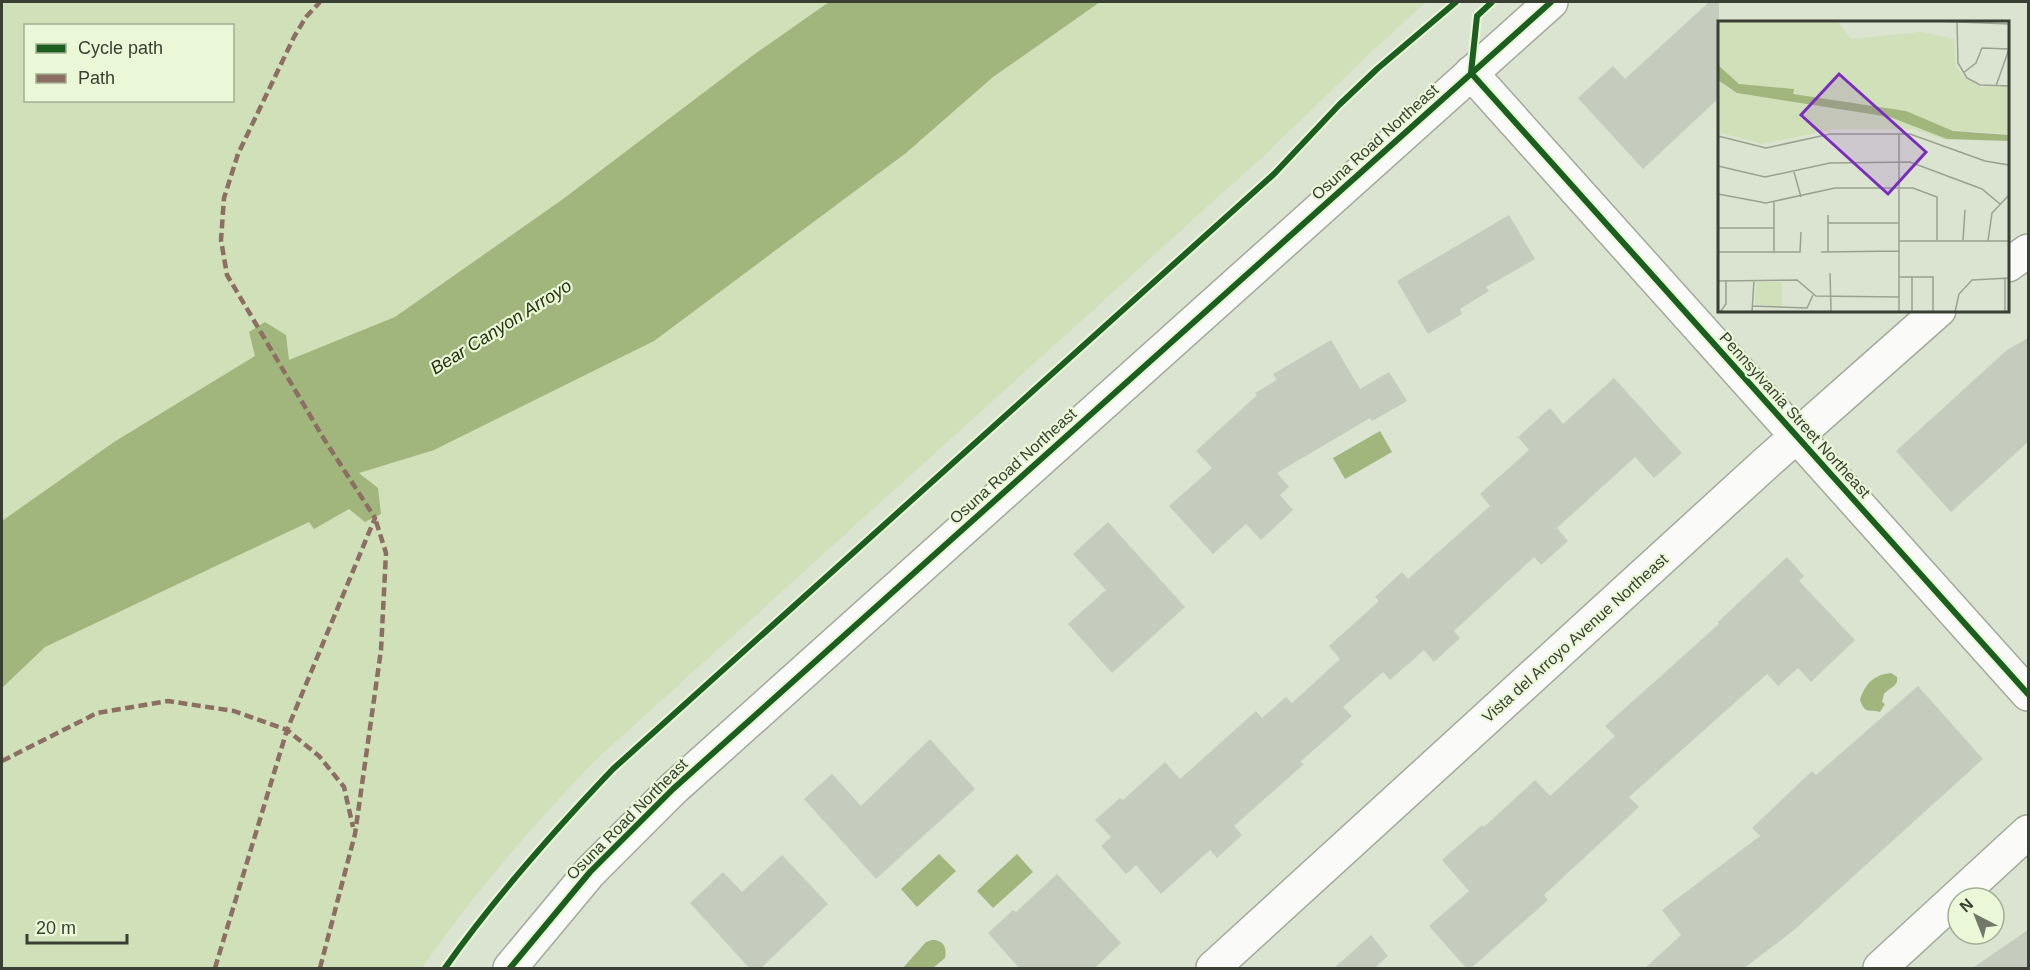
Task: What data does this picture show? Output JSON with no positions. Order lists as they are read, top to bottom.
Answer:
{
  "streets": {
    "street": ["Osuna Road Northeast", "Pennsylvania Street Northeast", "Vista del Arroyo Avenue Northeast"]
  },
  "crossings": [
    ["Osuna Road Northeast", "Pennsylvania Street Northeast"],
    ["Pennsylvania Street Northeast", "Vista del Arroyo Avenue Northeast"]
  ],
  "water": ["Bear Canyon Arroyo"],
  "legend": ["Cycle path", "Path"],
  "scale_bar": "20 m",
  "north": "top left"
}
